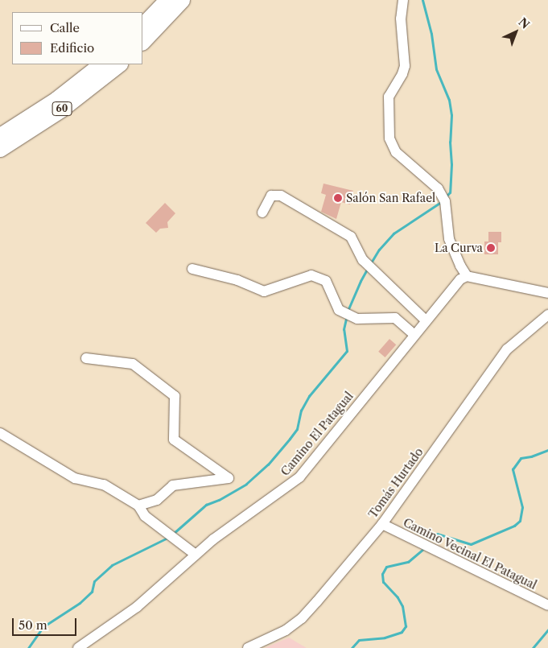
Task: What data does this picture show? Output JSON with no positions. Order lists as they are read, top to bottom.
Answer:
{
  "streets": {
    "highway": ["60"],
    "street": ["Camino El Patagual", "Tomás Hurtado", "Camino Vecinal El Patagual"]
  },
  "crossings": [
    ["Tomás Hurtado", "Camino Vecinal El Patagual"]
  ],
  "places": ["Salón San Rafael", "La Curva"],
  "legend": ["Calle", "Edificio"],
  "scale_bar": "50 m",
  "north": "top right"
}
